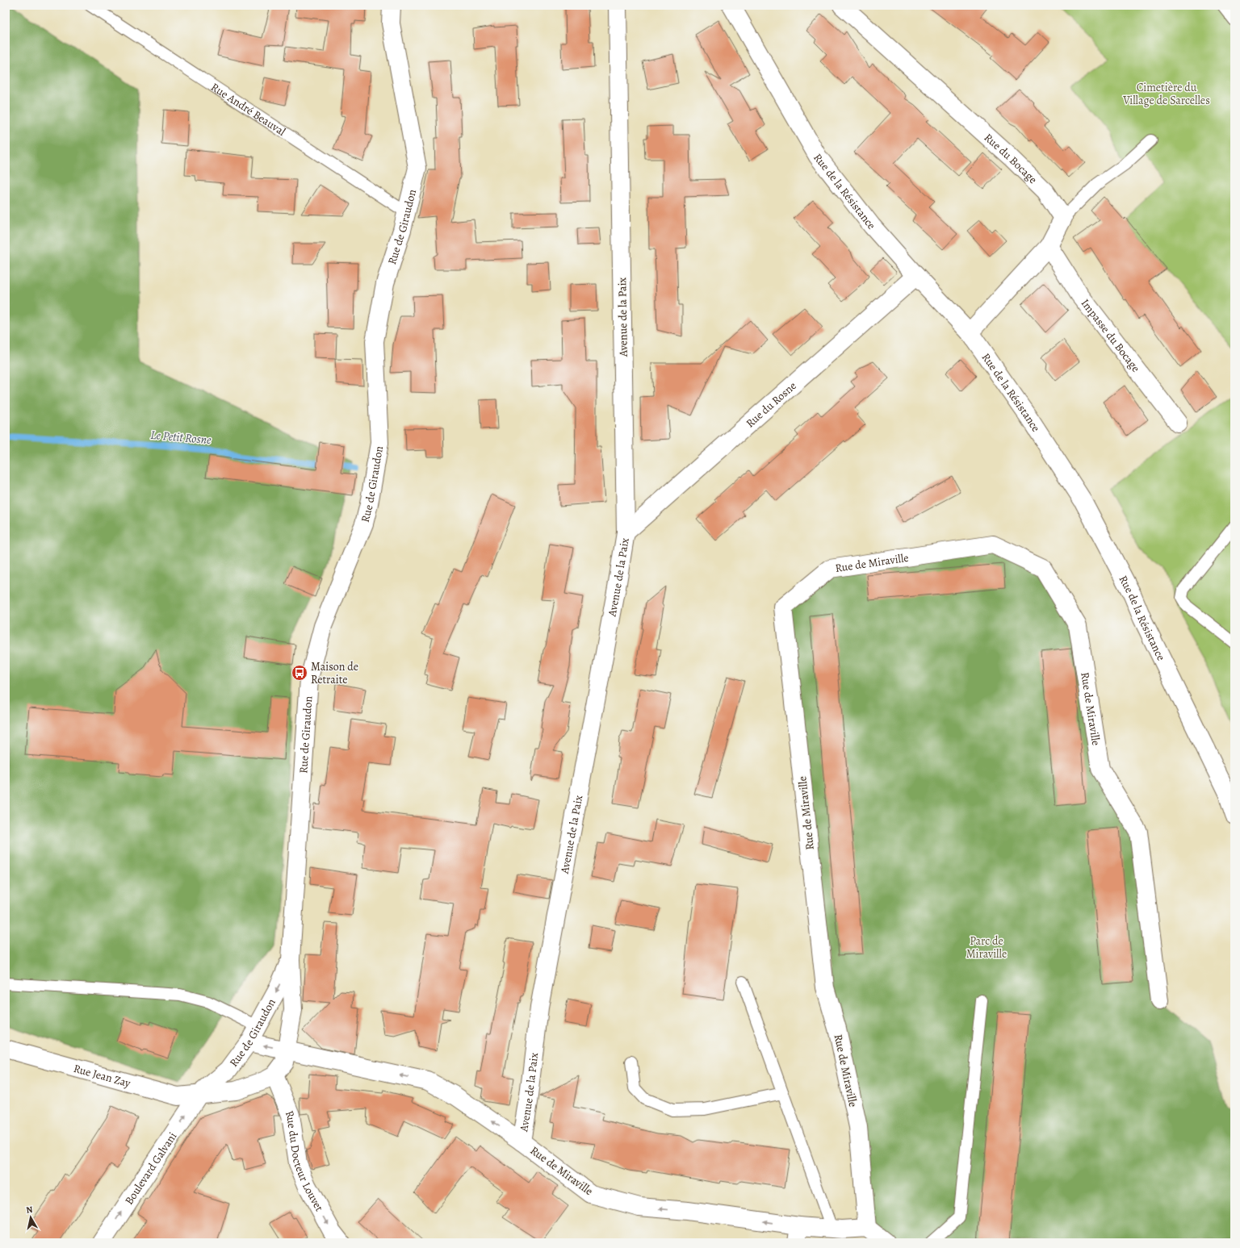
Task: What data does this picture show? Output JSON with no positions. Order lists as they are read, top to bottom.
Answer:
{
  "streets": {
    "street": [
      "Rue du Bocage",
      "Rue de la Résistance",
      "Rue de Giraudon",
      "Avenue de la Paix",
      "Impasse du Bocage",
      "Rue du Rosne",
      "Rue de Miraville",
      "Rue Jean Zay",
      "Rue du Docteur Louvet",
      "Boulevard Galvani"
    ],
    "lane": ["Rue André Beauval"]
  },
  "crossings": [
    ["Rue André Beauval", "Rue de Giraudon"],
    ["Rue de la Résistance", "Rue du Rosne"],
    ["Rue de Giraudon", "Rue de Miraville"],
    ["Rue de Giraudon", "Rue Jean Zay"],
    ["Rue de Giraudon", "Boulevard Galvani"],
    ["Avenue de la Paix", "Rue du Rosne"],
    ["Avenue de la Paix", "Rue de Miraville"],
    ["Rue Jean Zay", "Boulevard Galvani"]
  ],
  "one_way": ["Rue du Docteur Louvet", "Boulevard Galvani"],
  "water": ["Le Petit Rosne"],
  "parks": ["Cimetière du Village de Sarcelles", "Parc de Miraville"],
  "places": {
    "bus stop": ["Maison de Retraite"]
  },
  "north": "top"
}
